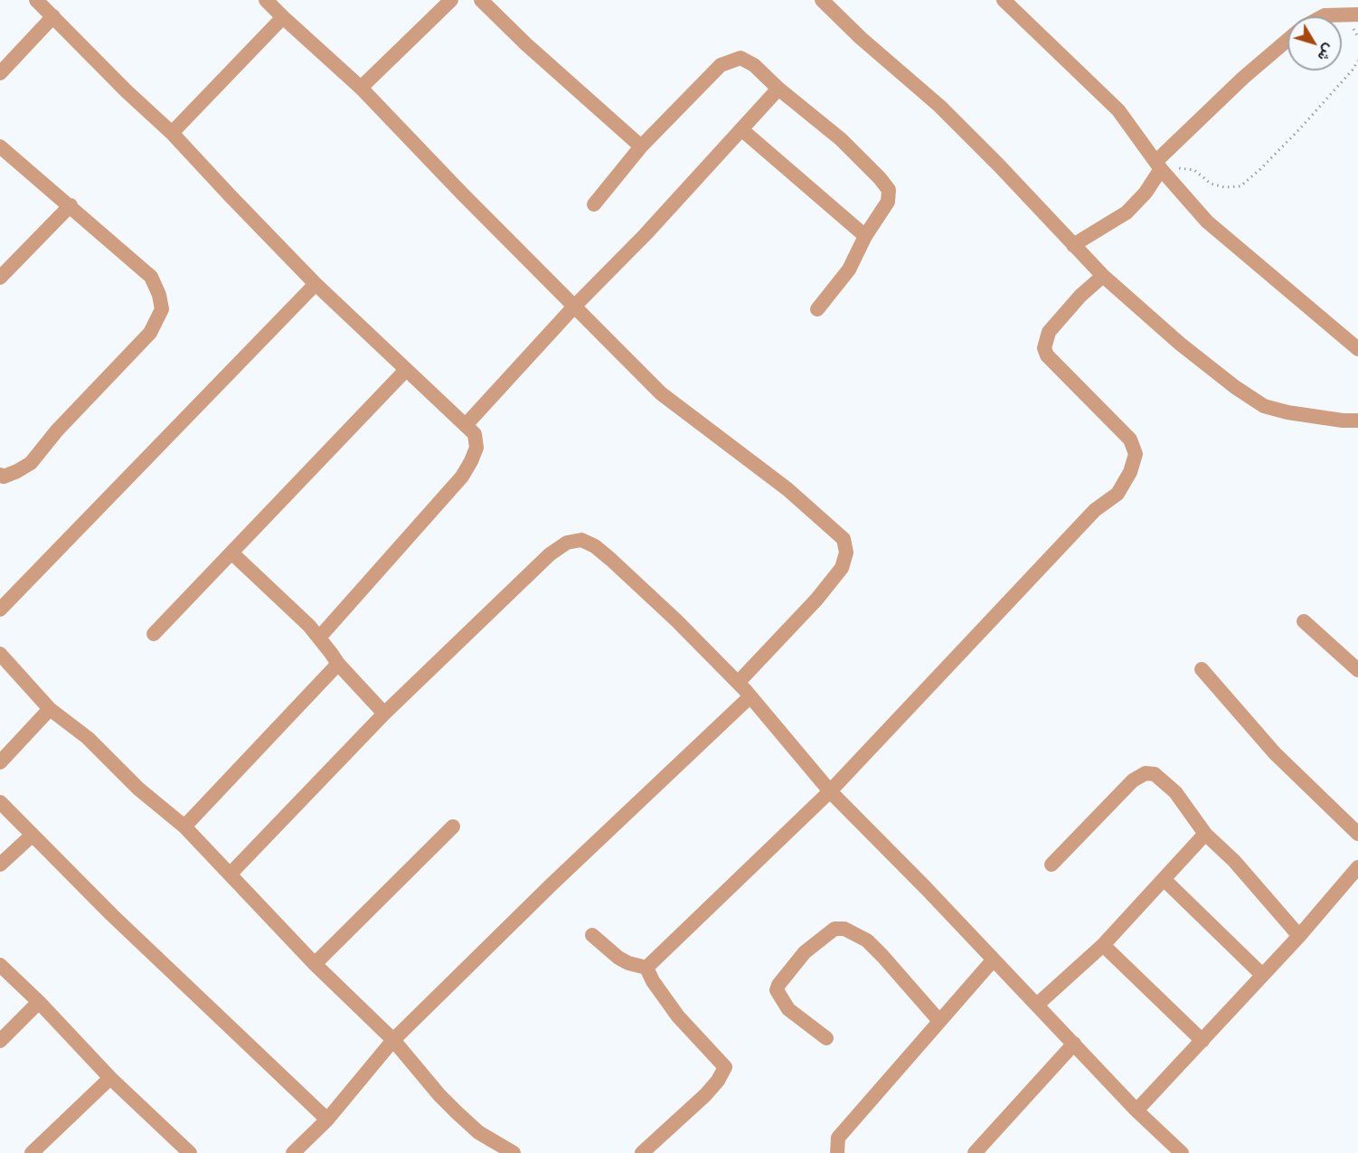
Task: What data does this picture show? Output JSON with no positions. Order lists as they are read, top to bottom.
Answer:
{
  "north": "bottom right"
}
